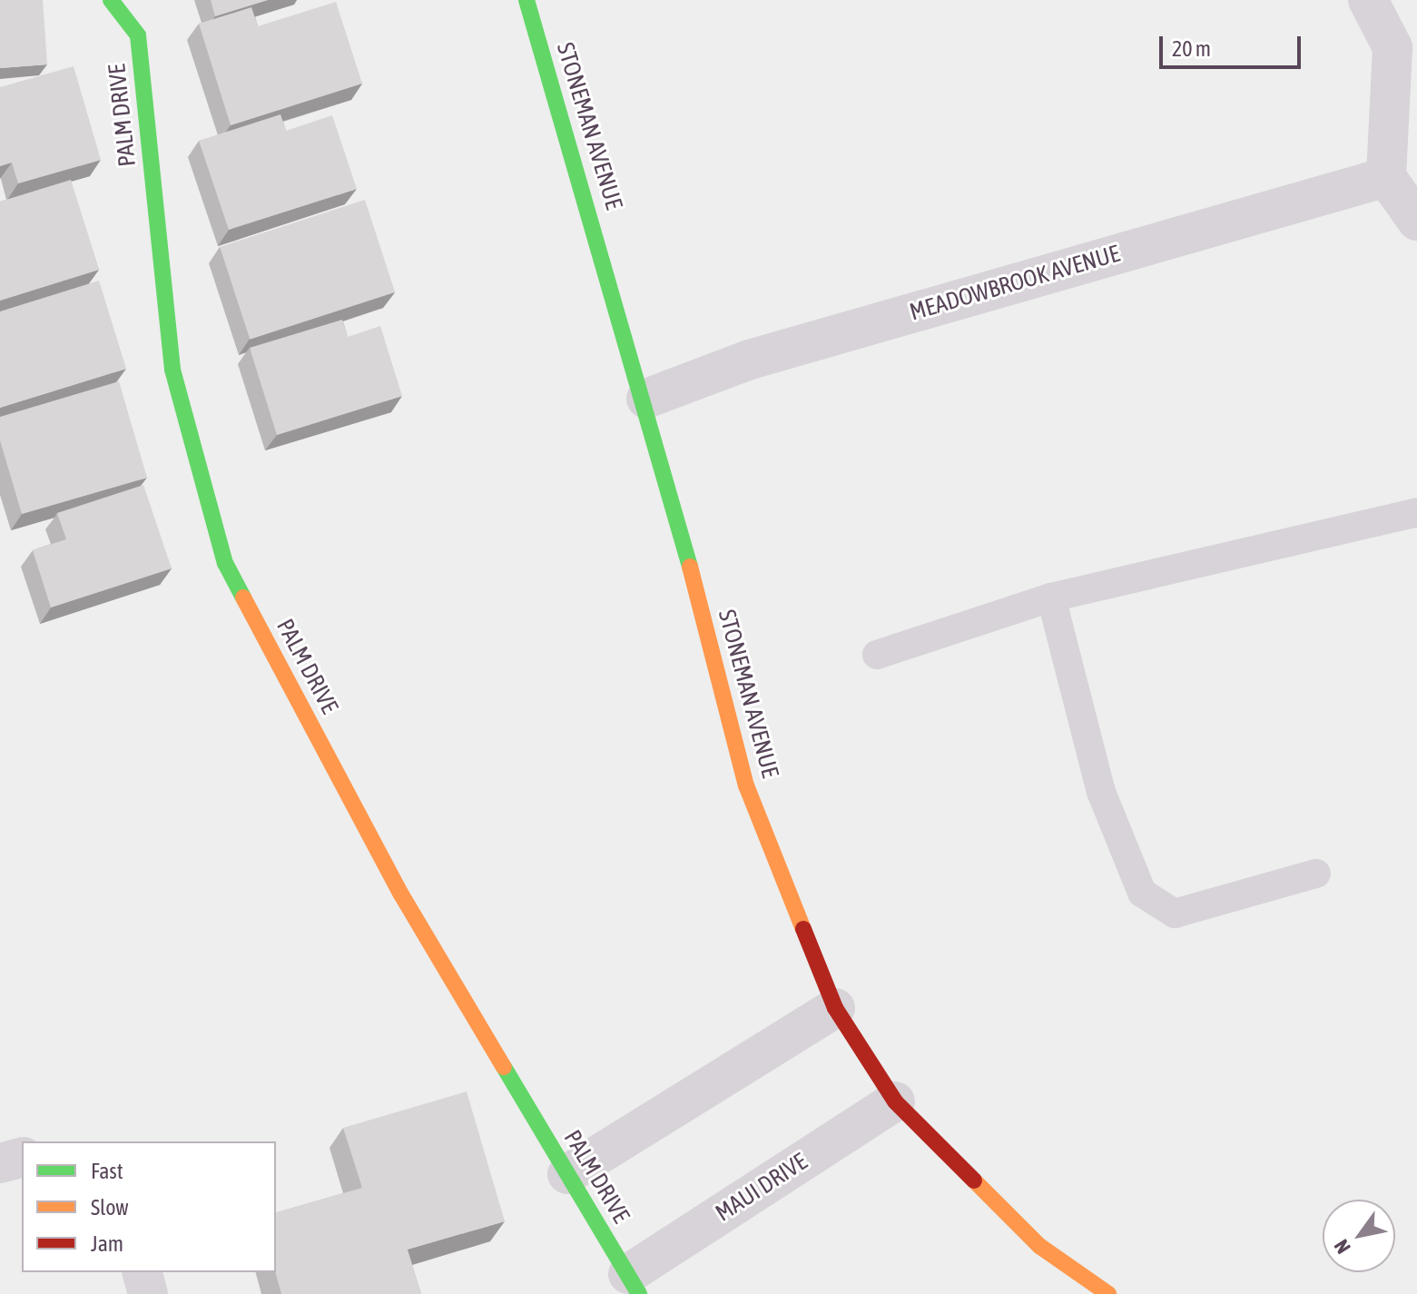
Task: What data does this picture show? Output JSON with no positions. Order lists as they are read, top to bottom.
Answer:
{
  "streets": {
    "street": [
      "PALM DRIVE",
      "STONEMAN AVENUE",
      "MEADOWBROOK AVENUE",
      "MAUI DRIVE"
    ]
  },
  "crossings": [
    ["PALM DRIVE", "MAUI DRIVE"],
    ["STONEMAN AVENUE", "MEADOWBROOK AVENUE"],
    ["STONEMAN AVENUE", "MAUI DRIVE"]
  ],
  "legend": ["Fast", "Slow", "Jam"],
  "scale_bar": "20 m",
  "north": "bottom left"
}
